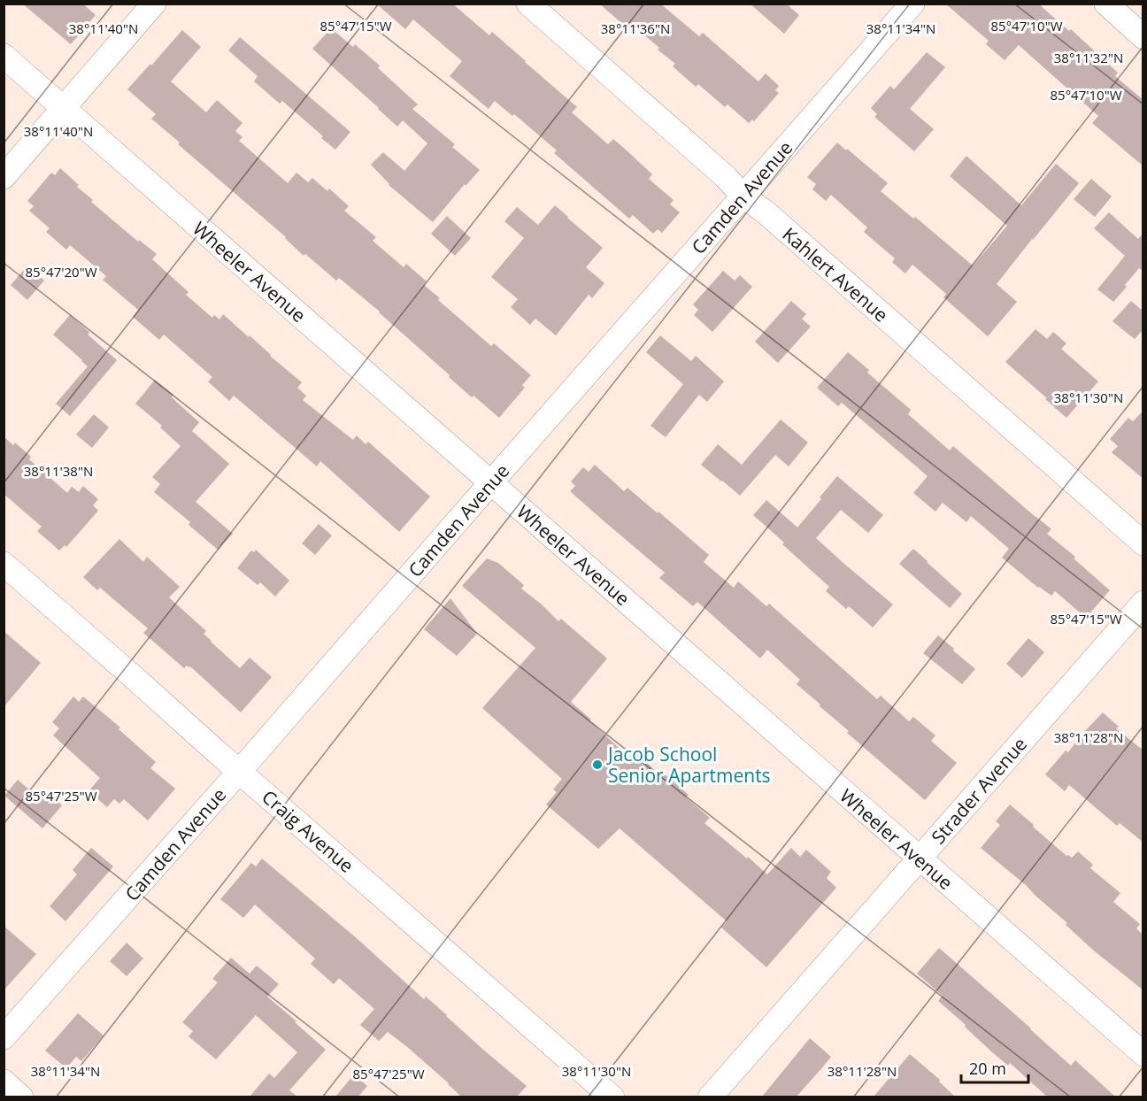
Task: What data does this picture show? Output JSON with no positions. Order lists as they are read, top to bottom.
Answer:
{
  "streets": {
    "street": [
      "Camden Avenue",
      "Wheeler Avenue",
      "Kahlert Avenue",
      "Strader Avenue",
      "Craig Avenue"
    ]
  },
  "crossings": [
    ["Camden Avenue", "Wheeler Avenue"],
    ["Camden Avenue", "Kahlert Avenue"],
    ["Camden Avenue", "Craig Avenue"],
    ["Wheeler Avenue", "Strader Avenue"]
  ],
  "places": ["Jacob School Senior Apartments"],
  "scale_bar": "20 m",
  "coordinates": [
    "85°47'15\"W",
    "85°47'10\"W",
    "38°11'40\"N",
    "38°11'36\"N",
    "38°11'34\"N",
    "38°11'32\"N",
    "85°47'20\"W",
    "38°11'30\"N",
    "38°11'38\"N",
    "38°11'28\"N",
    "85°47'25\"W"
  ]
}
